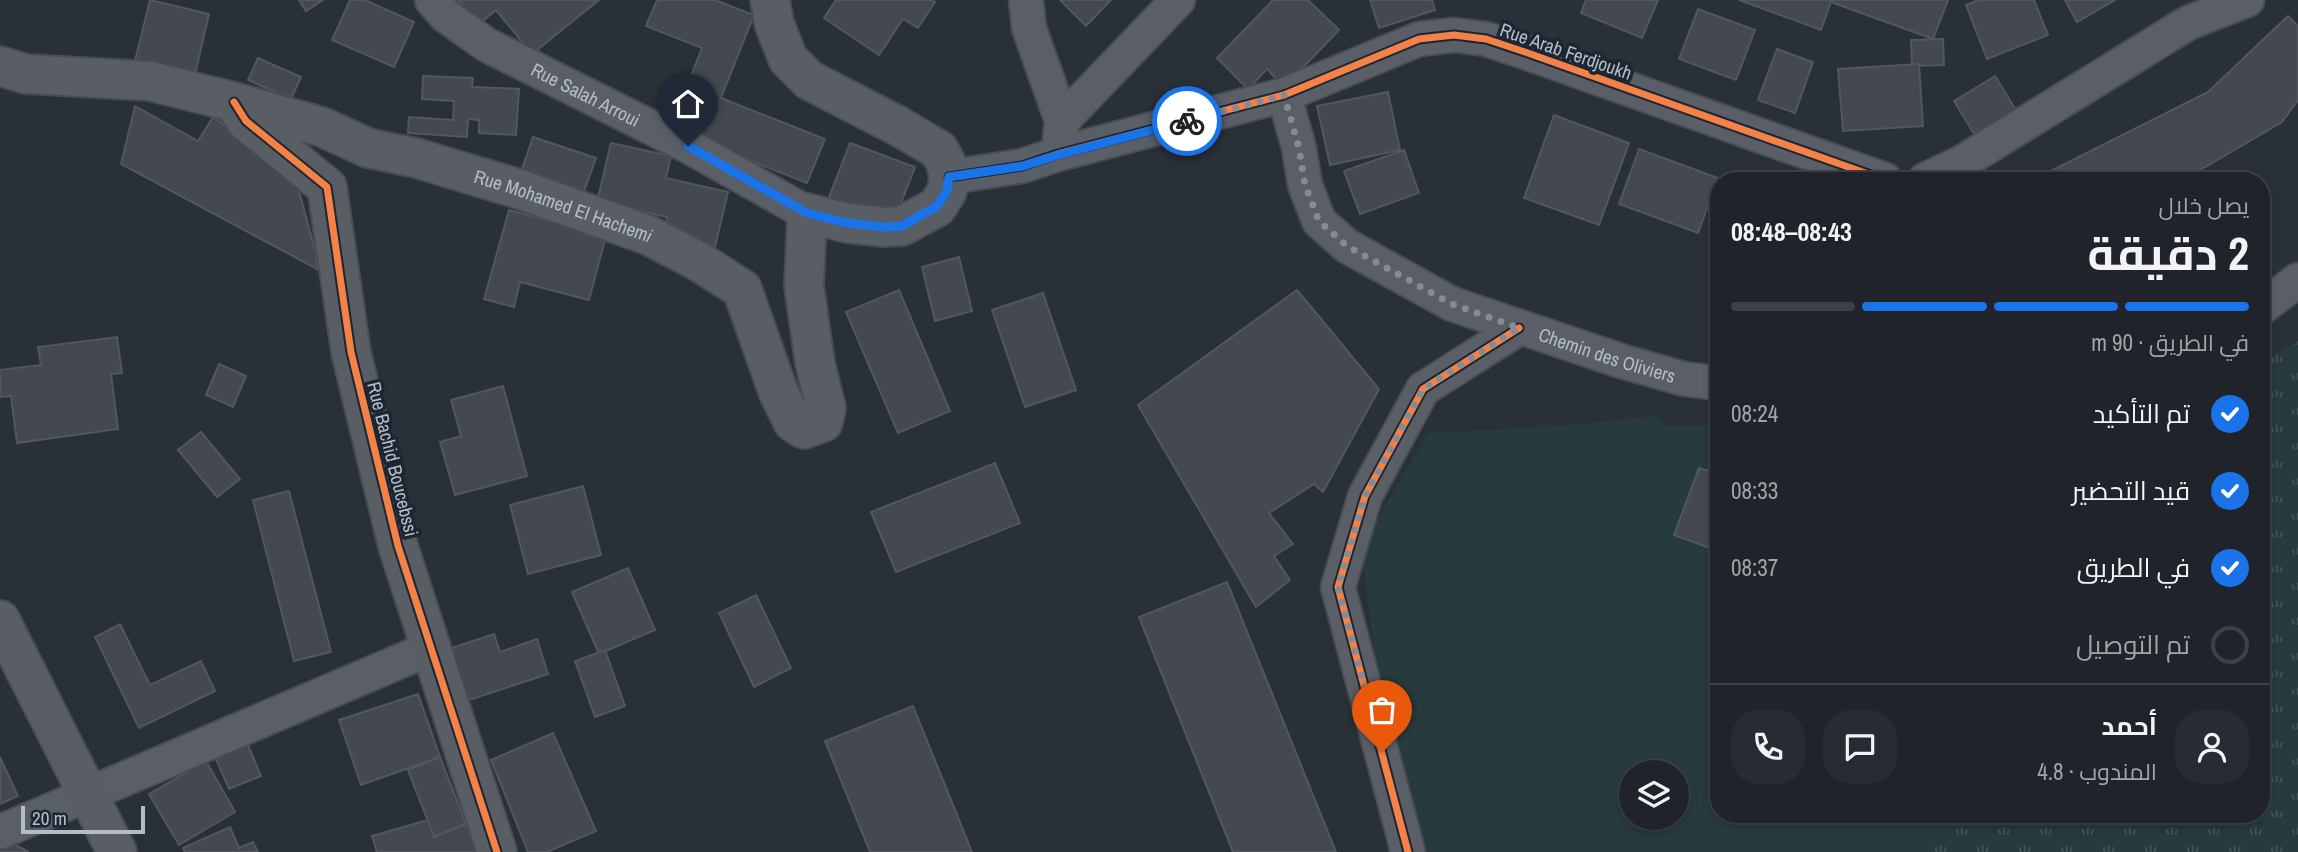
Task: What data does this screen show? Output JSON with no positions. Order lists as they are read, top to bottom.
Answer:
{
  "streets": {
    "main road": ["Rue Salah Arroui", "Rue Mohamed El Hachemi", "Rue Bachid Boucebssi"],
    "street": ["Rue Arab Ferdjoukh", "Chemin des Oliviers"]
  },
  "crossings": [
    ["Rue Arab Ferdjoukh", "Rue Salah Arroui"],
    ["Rue Arab Ferdjoukh", "Chemin des Oliviers"],
    ["Rue Salah Arroui", "Rue Mohamed El Hachemi"],
    ["Rue Mohamed El Hachemi", "Rue Bachid Boucebssi"]
  ],
  "scale_bar": "20 m",
  "page": {
    "heading": ["2 دقيقة", "يصل خلال", "08:43–08:48"],
    "panel": ["أحمد", "المندوب · 4.8"],
    "bar": "في الطريق · 90 m",
    "list": [
      ["تم التأكيد", "08:24"],
      ["قيد التحضير", "08:33"],
      ["في الطريق", "08:37"],
      "تم التوصيل"
    ],
    "scale": "20 m"
  }
}
